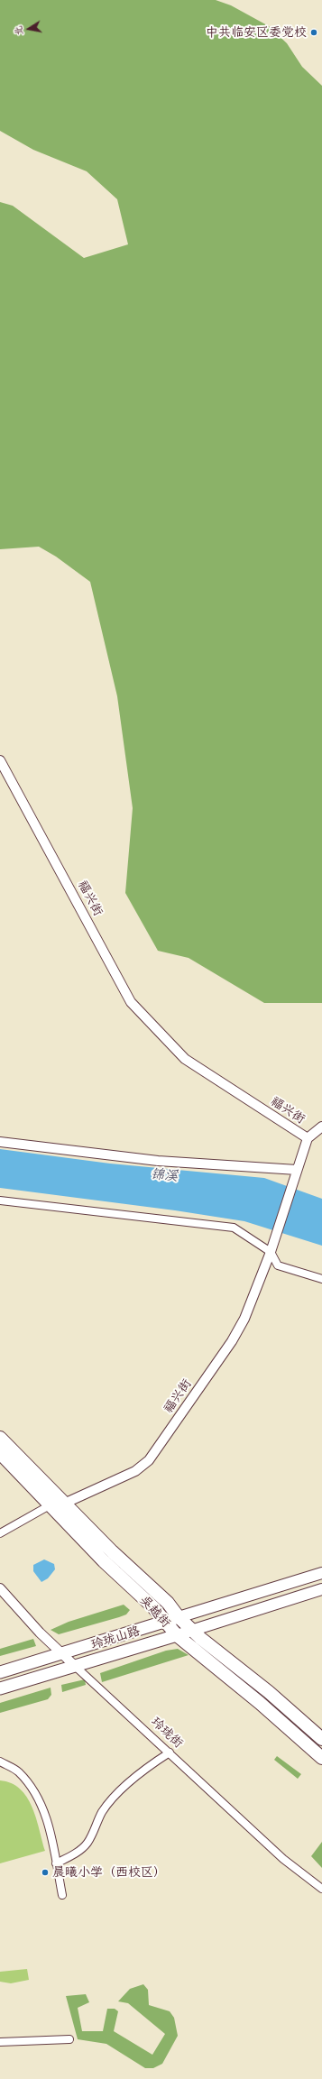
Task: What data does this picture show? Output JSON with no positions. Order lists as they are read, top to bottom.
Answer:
{
  "streets": {
    "highway": ["吴越街"],
    "main road": ["玲珑山路"],
    "street": ["福兴街", "玲珑街"]
  },
  "crossings": [
    ["福兴街", "吴越街"],
    ["吴越街", "玲珑山路"],
    ["玲珑山路", "玲珑街"]
  ],
  "water": ["锦溪"],
  "places": ["中共临安区委党校", "晨曦小学（西校区）"],
  "north": "left"
}
